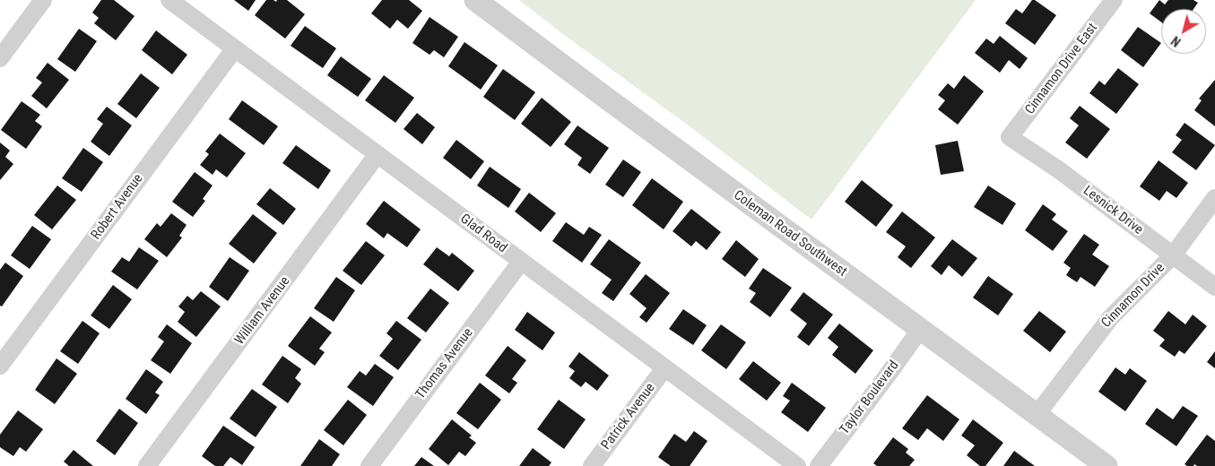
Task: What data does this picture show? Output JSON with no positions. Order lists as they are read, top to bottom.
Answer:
{
  "streets": {
    "street": [
      "Cinnamon Drive East",
      "Robert Avenue",
      "Lesnick Drive",
      "Glad Road",
      "Coleman Road Southwest",
      "Cinnamon Drive",
      "William Avenue",
      "Thomas Avenue",
      "Taylor Boulevard",
      "Patrick Avenue"
    ]
  },
  "crossings": [
    ["Cinnamon Drive East", "Lesnick Drive"],
    ["Robert Avenue", "Glad Road"],
    ["Lesnick Drive", "Cinnamon Drive"],
    ["Glad Road", "William Avenue"],
    ["Glad Road", "Thomas Avenue"],
    ["Glad Road", "Patrick Avenue"],
    ["Coleman Road Southwest", "Cinnamon Drive"],
    ["Coleman Road Southwest", "Taylor Boulevard"]
  ],
  "north": "bottom left"
}
